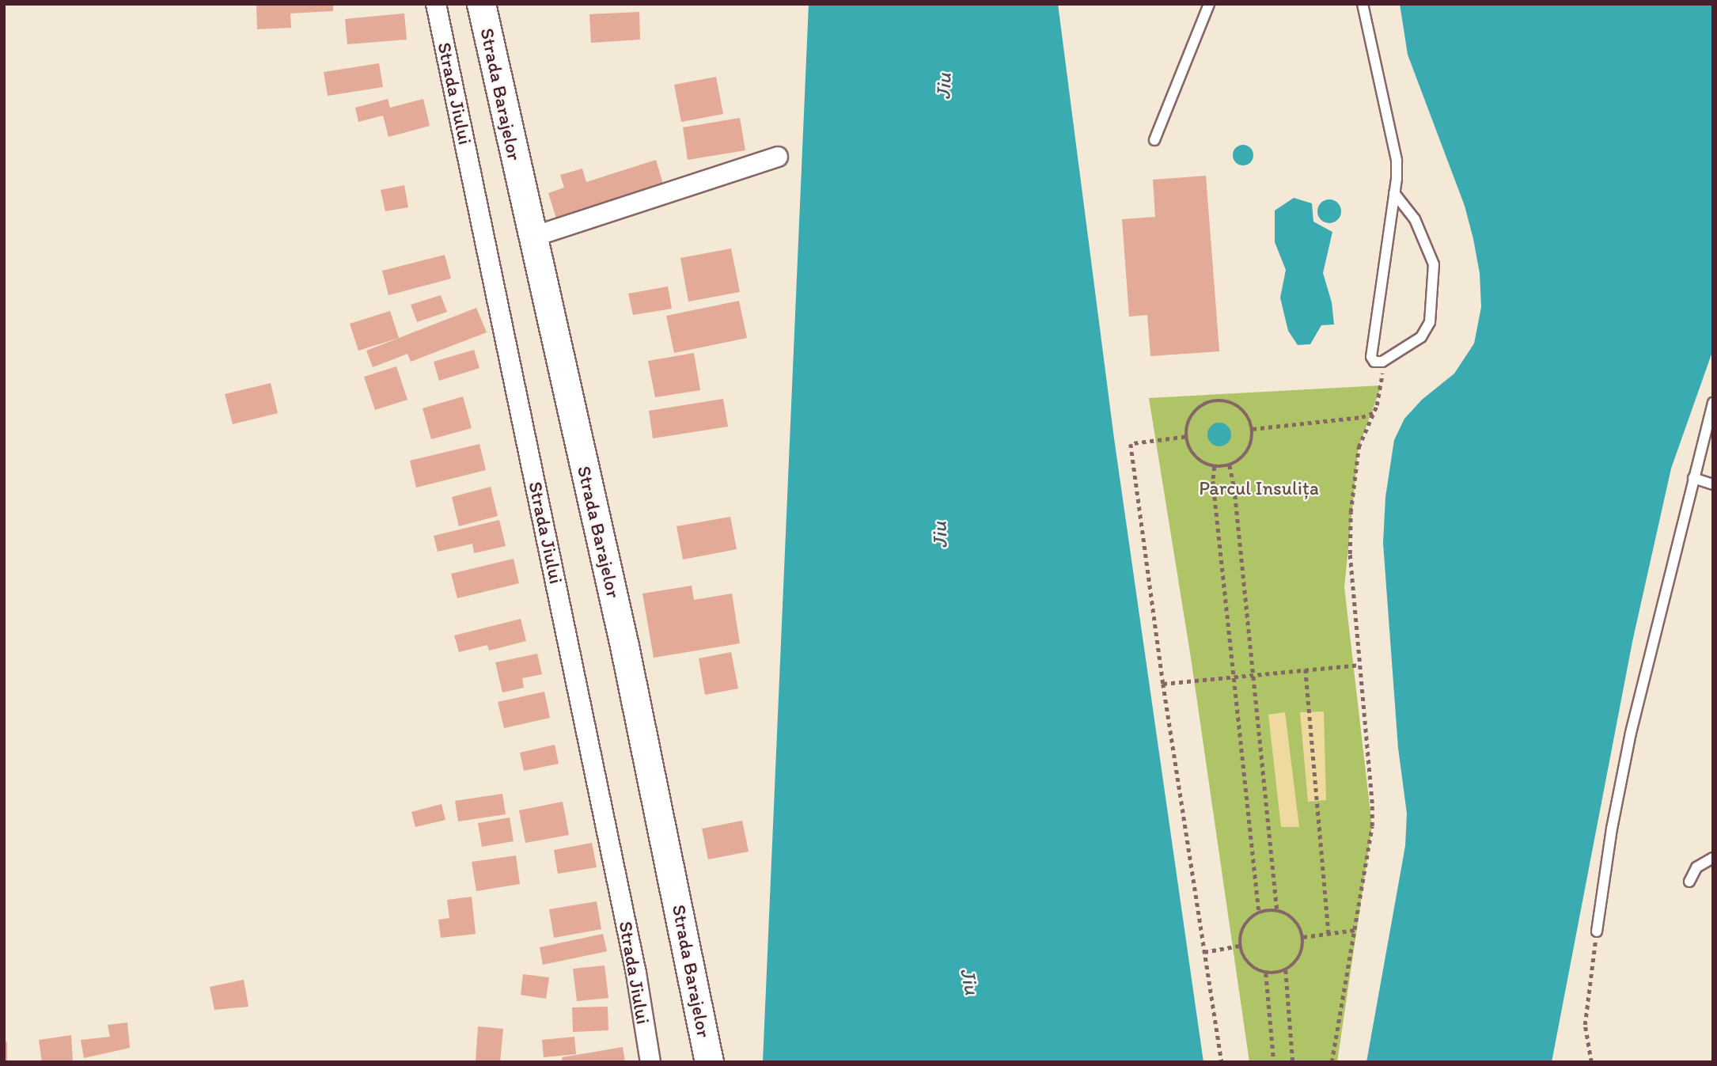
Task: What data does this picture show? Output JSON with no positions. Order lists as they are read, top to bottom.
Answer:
{
  "streets": {
    "main road": ["Strada Barajelor"],
    "street": ["Strada Jiului"]
  },
  "water": ["Jiu"],
  "parks": ["Parcul Insulița"]
}
